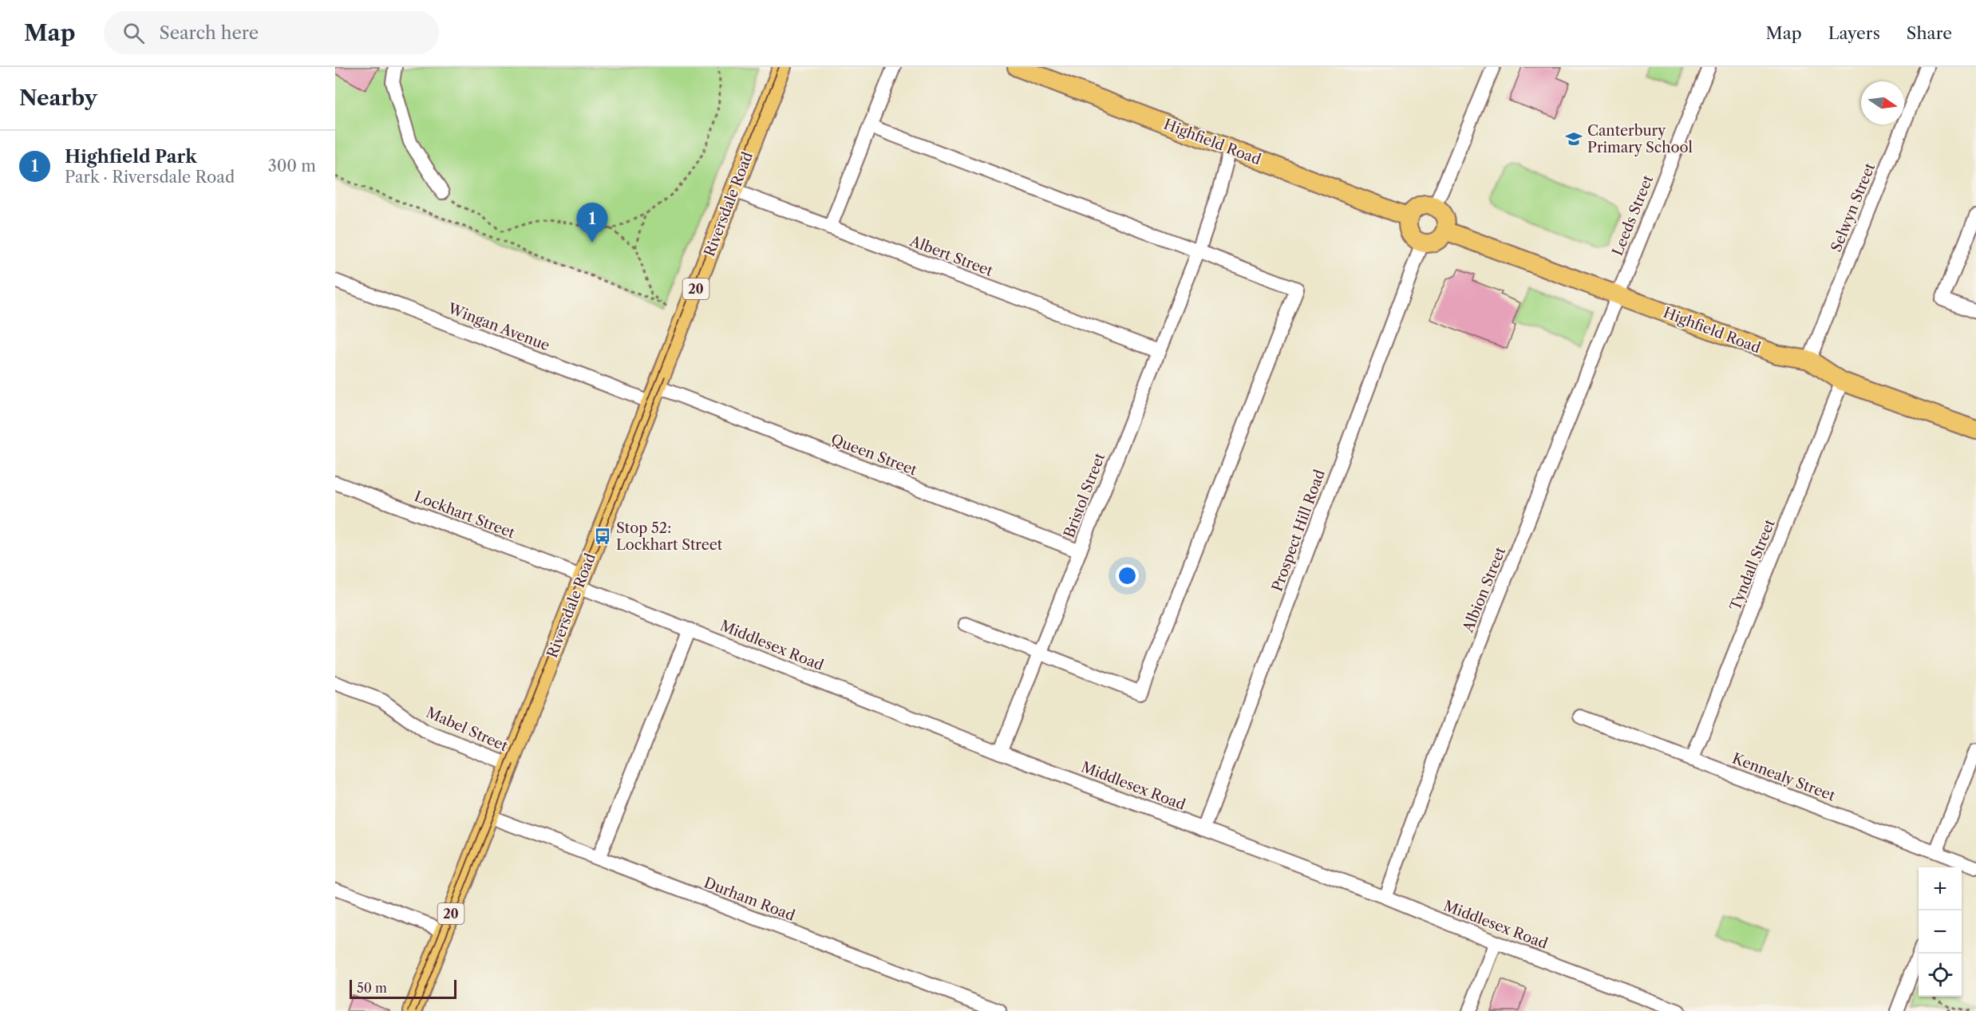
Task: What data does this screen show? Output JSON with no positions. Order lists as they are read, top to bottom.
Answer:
{
  "streets": {
    "main road": ["Highfield Road", "Riversdale Road", "20"],
    "street": [
      "Selwyn Street",
      "Leeds Street",
      "Albert Street",
      "Wingan Avenue",
      "Queen Street",
      "Bristol Street",
      "Lockhart Street",
      "Prospect Hill Road",
      "Tyndall Street",
      "Albion Street",
      "Middlesex Road",
      "Mabel Street",
      "Kennealy Street",
      "Durham Road"
    ]
  },
  "crossings": [
    ["Highfield Road", "Selwyn Street"],
    ["Highfield Road", "Leeds Street"],
    ["Highfield Road", "Bristol Street"],
    ["Highfield Road", "Prospect Hill Road"],
    ["Highfield Road", "Tyndall Street"],
    ["Highfield Road", "Albion Street"],
    ["Riversdale Road", "Albert Street"],
    ["Riversdale Road", "Wingan Avenue"],
    ["Riversdale Road", "Queen Street"],
    ["Riversdale Road", "Lockhart Street"],
    ["Riversdale Road", "Middlesex Road"],
    ["Riversdale Road", "Mabel Street"],
    ["Riversdale Road", "Durham Road"],
    ["Leeds Street", "Albion Street"],
    ["Albert Street", "Bristol Street"],
    ["Wingan Avenue", "Queen Street"],
    ["Queen Street", "Bristol Street"],
    ["Bristol Street", "Middlesex Road"],
    ["Lockhart Street", "Middlesex Road"],
    ["Prospect Hill Road", "Middlesex Road"],
    ["Tyndall Street", "Kennealy Street"],
    ["Albion Street", "Middlesex Road"]
  ],
  "places": {
    "school or university": ["Canterbury Primary School"],
    "bus stop": ["Stop 52: Lockhart Street"]
  },
  "scale_bar": "50 m",
  "north": "right",
  "page": {
    "header": "Map",
    "search": "Search here",
    "nav": ["Map", "Layers", "Share"],
    "heading": "Nearby",
    "list": [
      {
        "mark": "1",
        "name": "Highfield Park",
        "note": "Park · Riversdale Road",
        "value": "300 m"
      }
    ],
    "pins": "1",
    "map_buttons": ["+", "−"],
    "scale": "50 m"
  }
}
